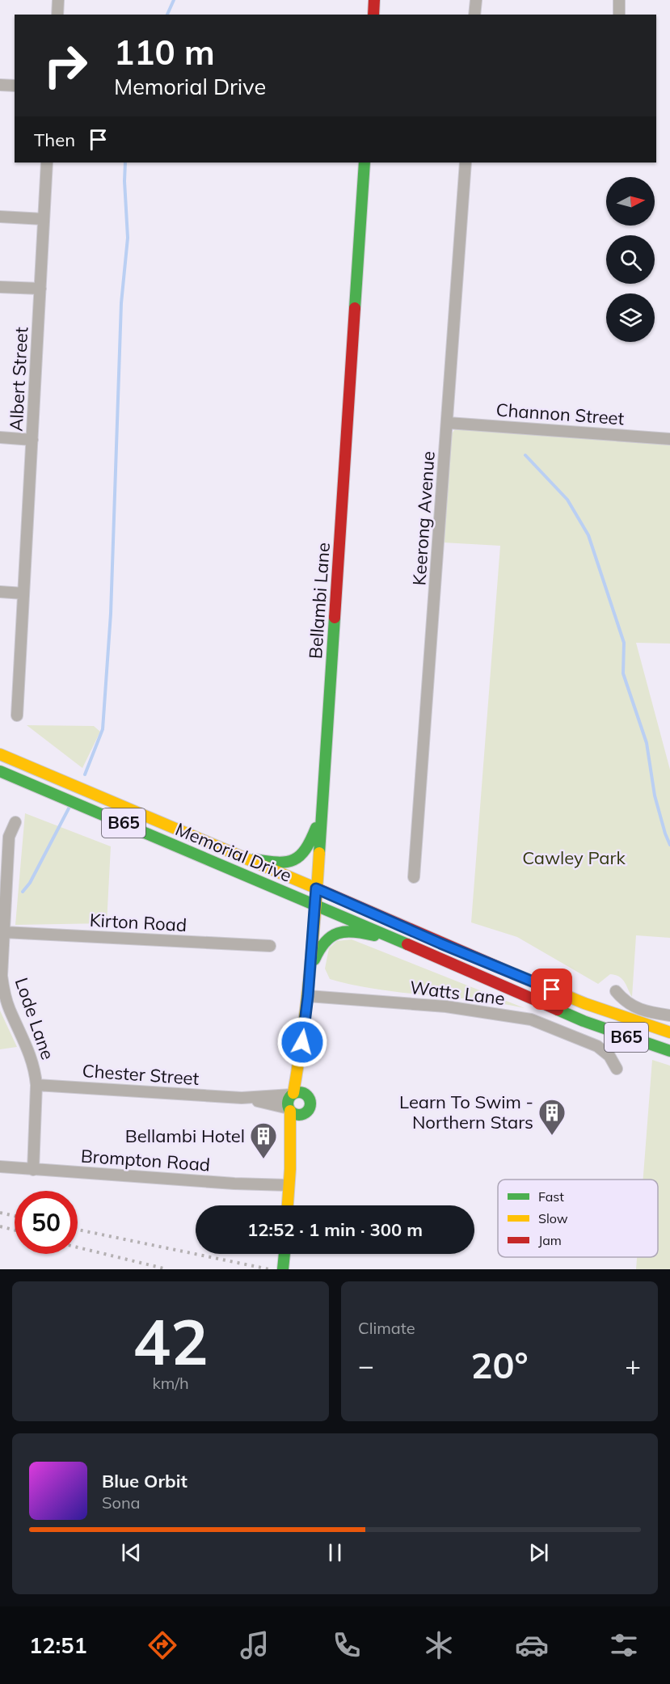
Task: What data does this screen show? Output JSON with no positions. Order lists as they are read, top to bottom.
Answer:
{
  "streets": {
    "main road": ["Bellambi Lane", "B65", "Memorial Drive"],
    "street": [
      "Albert Street",
      "Channon Street",
      "Keerong Avenue",
      "Kirton Road",
      "Watts Lane",
      "Lode Lane",
      "Chester Street",
      "Brompton Road"
    ]
  },
  "crossings": [
    ["Channon Street", "Keerong Avenue"],
    ["Bellambi Lane", "Memorial Drive"],
    ["Bellambi Lane", "Watts Lane"],
    ["Kirton Road", "Lode Lane"],
    ["Lode Lane", "Chester Street"],
    ["Lode Lane", "Brompton Road"]
  ],
  "parks": ["Cawley Park"],
  "places": {
    "building": ["Learn To Swim - Northern Stars", "Bellambi Hotel"]
  },
  "legend": ["Fast", "Slow", "Jam"],
  "north": "right",
  "page": {
    "turn": ["110 m", "Memorial Drive"],
    "then": "Then",
    "limit": "50",
    "trip": "12:52 · 1 min · 300 m",
    "tile": [
      ["42", "km/h"],
      "Climate"
    ],
    "heat": ["−", "20°", "+"],
    "song": ["Blue Orbit", "Sona"],
    "tabs": "12:51"
  }
}
